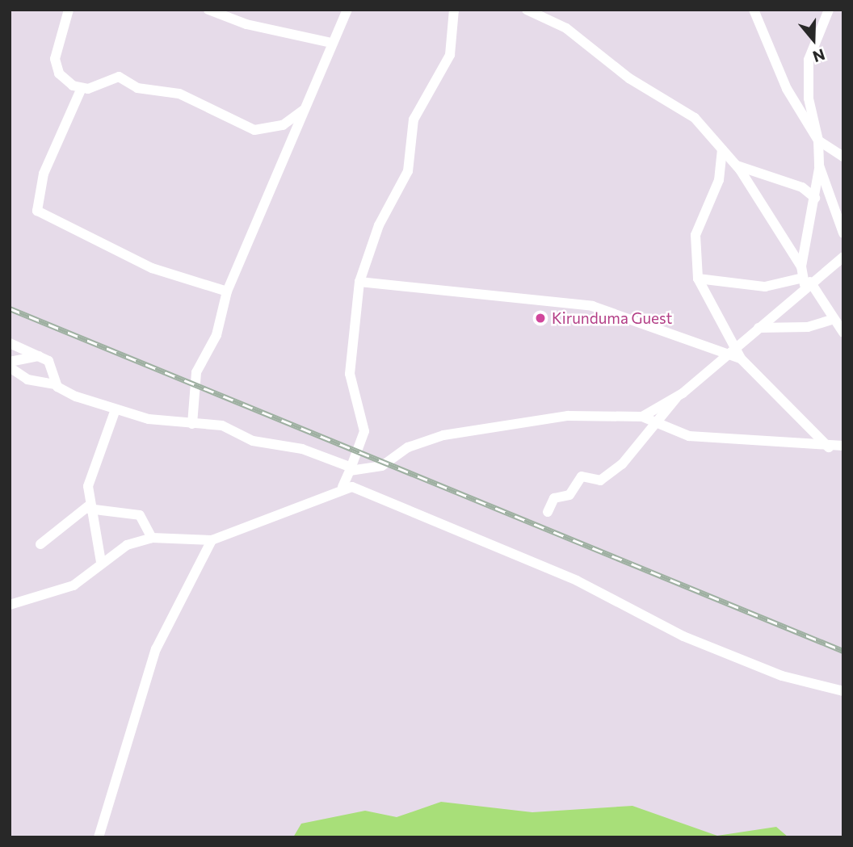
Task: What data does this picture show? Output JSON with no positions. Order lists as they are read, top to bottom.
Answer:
{
  "places": ["Kirunduma Guest"],
  "north": "bottom"
}
